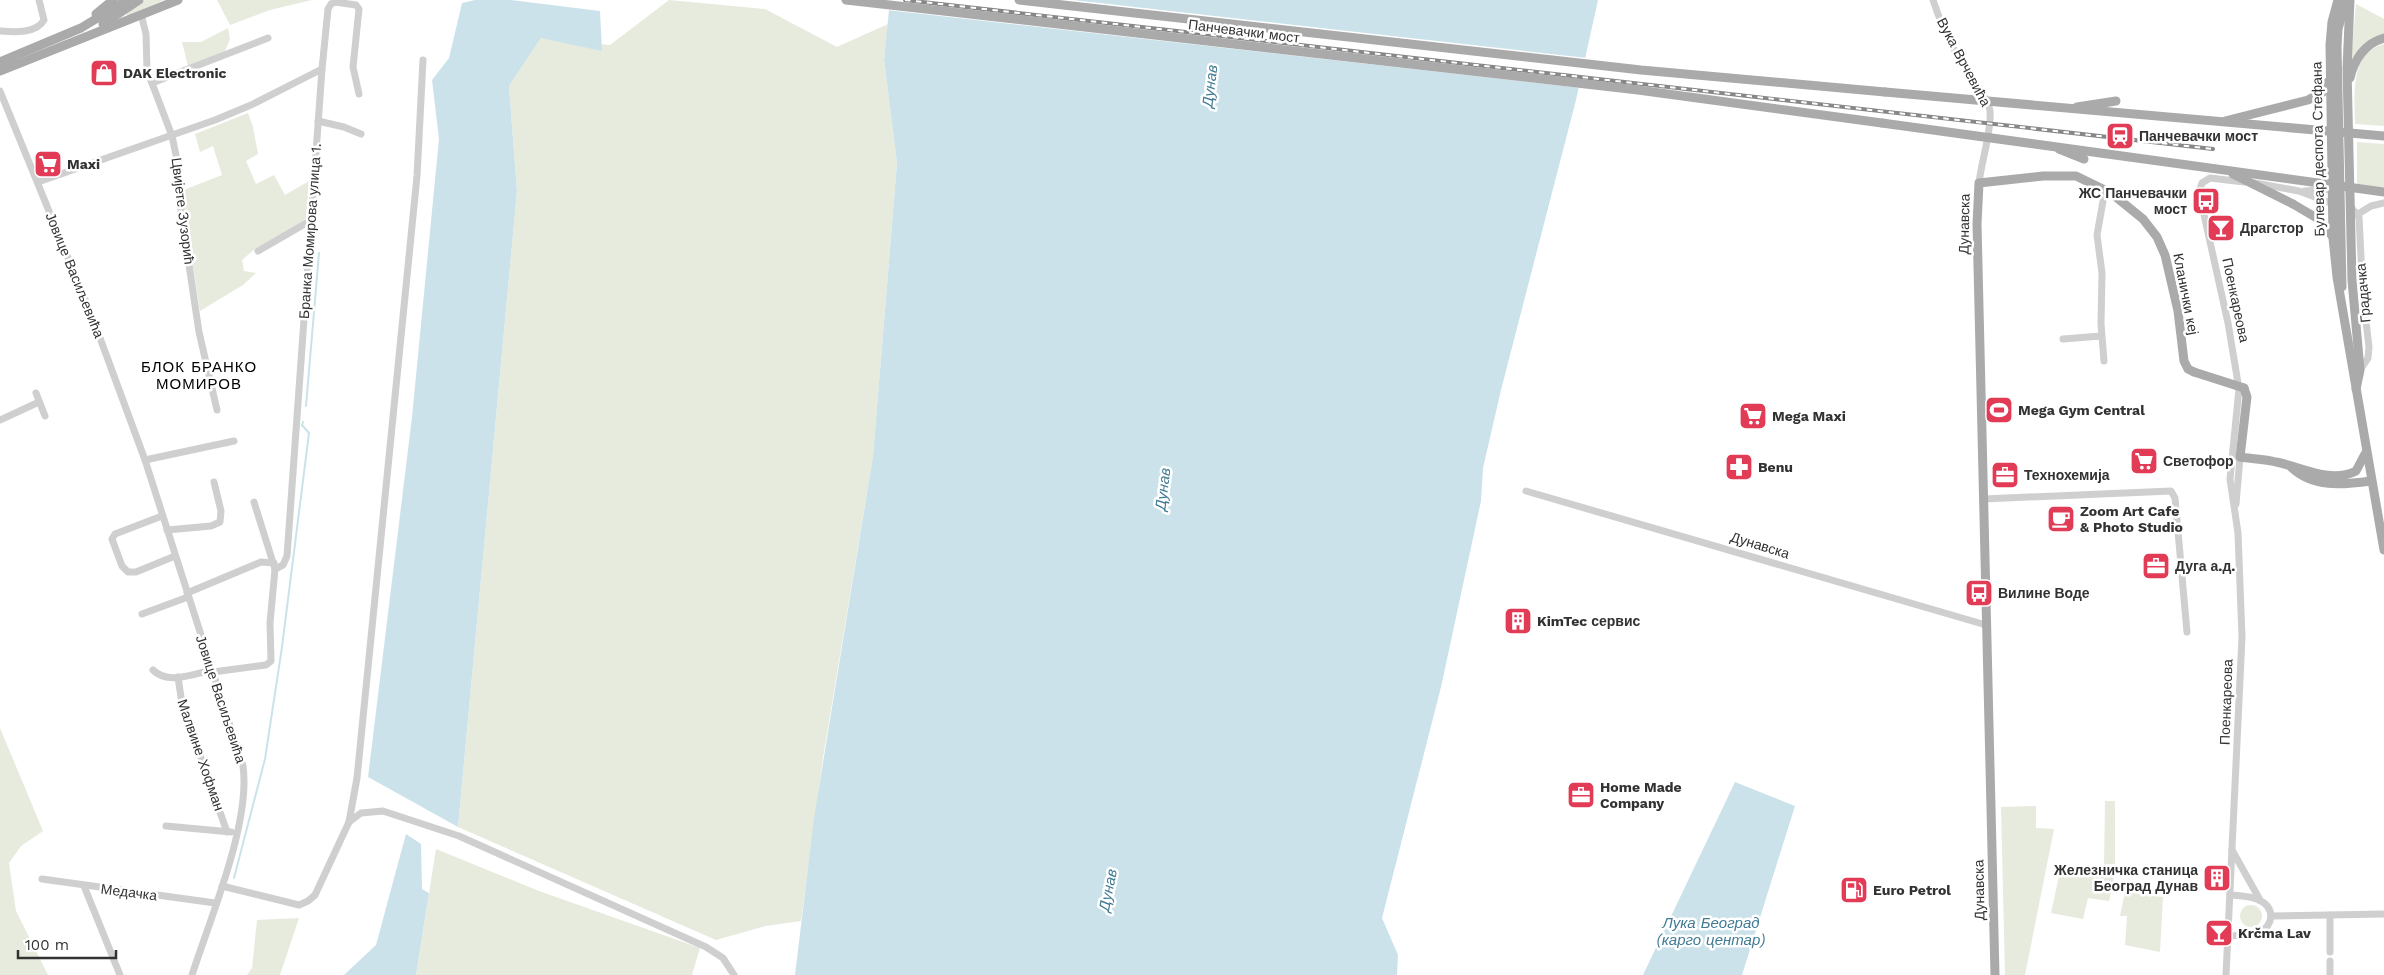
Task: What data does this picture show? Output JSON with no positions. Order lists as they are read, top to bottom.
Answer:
{
  "streets": {
    "main road": [
      "Панчевачки мост",
      "Булевар деспота Стефана",
      "Дунавска",
      "Кланички кеј",
      "Поенкареова"
    ],
    "street": [
      "Вука Врчевића",
      "Цвијете Зузорић",
      "Бранка Момирова улица 1.",
      "Јовице Васиљевића",
      "Градачка",
      "Малвине Хофман",
      "Медачка"
    ]
  },
  "crossings": [
    ["Вука Врчевића", "Дунавска"],
    ["Вука Врчевића", "Кланички кеј"],
    ["Дунавска", "Кланички кеј"],
    ["Јовице Васиљевића", "Медачка"],
    ["Кланички кеј", "Поенкареова"]
  ],
  "districts": ["БЛОК БРАНКО МОМИРОВ"],
  "water": ["Дунав", "Лука Београд (карго центар)"],
  "places": {
    "shop": ["DAK Electronic"],
    "station": ["Панчевачки мост"],
    "supermarket": ["Maxi", "Mega Maxi", "Светофор"],
    "bus stop": ["ЖС Панчевачки мост", "Вилине Воде"],
    "bar": ["Драгстор", "Krčma Lav"],
    "sports": ["Mega Gym Central"],
    "pharmacy": ["Benu"],
    "office": ["Технохемија", "Дуга а.д.", "Home Made Company"],
    "cafe": ["Zoom Art Cafe & Photo Studio"],
    "building": ["KimTec сервис", "Железничка станица Београд Дунав"],
    "fuel station": ["Euro Petrol"]
  },
  "scale_bar": "100 m"
}
